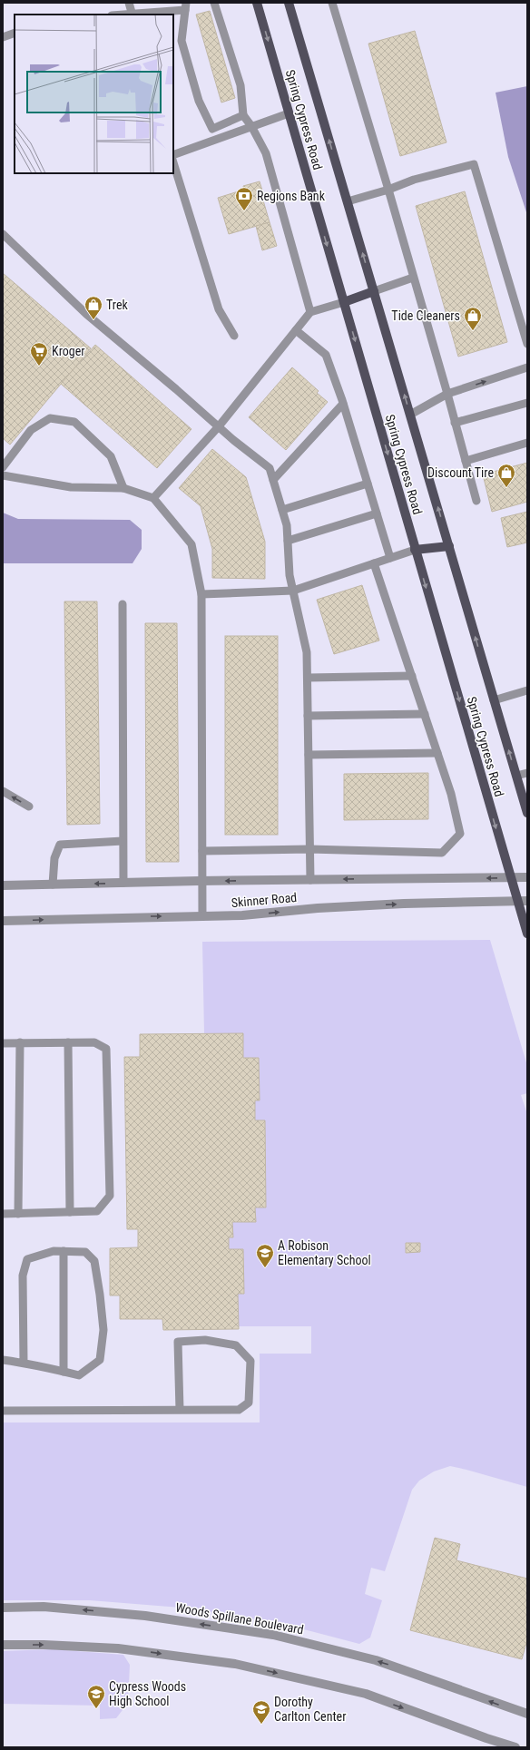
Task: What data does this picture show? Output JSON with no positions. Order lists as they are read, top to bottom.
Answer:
{
  "streets": {
    "main road": ["Spring Cypress Road"],
    "street": ["Skinner Road", "Woods Spillane Boulevard"]
  },
  "crossings": [
    ["Spring Cypress Road", "Skinner Road"]
  ],
  "places": {
    "bank": ["Regions Bank"],
    "shop": ["Trek", "Tide Cleaners", "Discount Tire"],
    "supermarket": ["Kroger"],
    "school or university": ["A Robison Elementary School", "Cypress Woods High School", "Dorothy Carlton Center"]
  }
}
